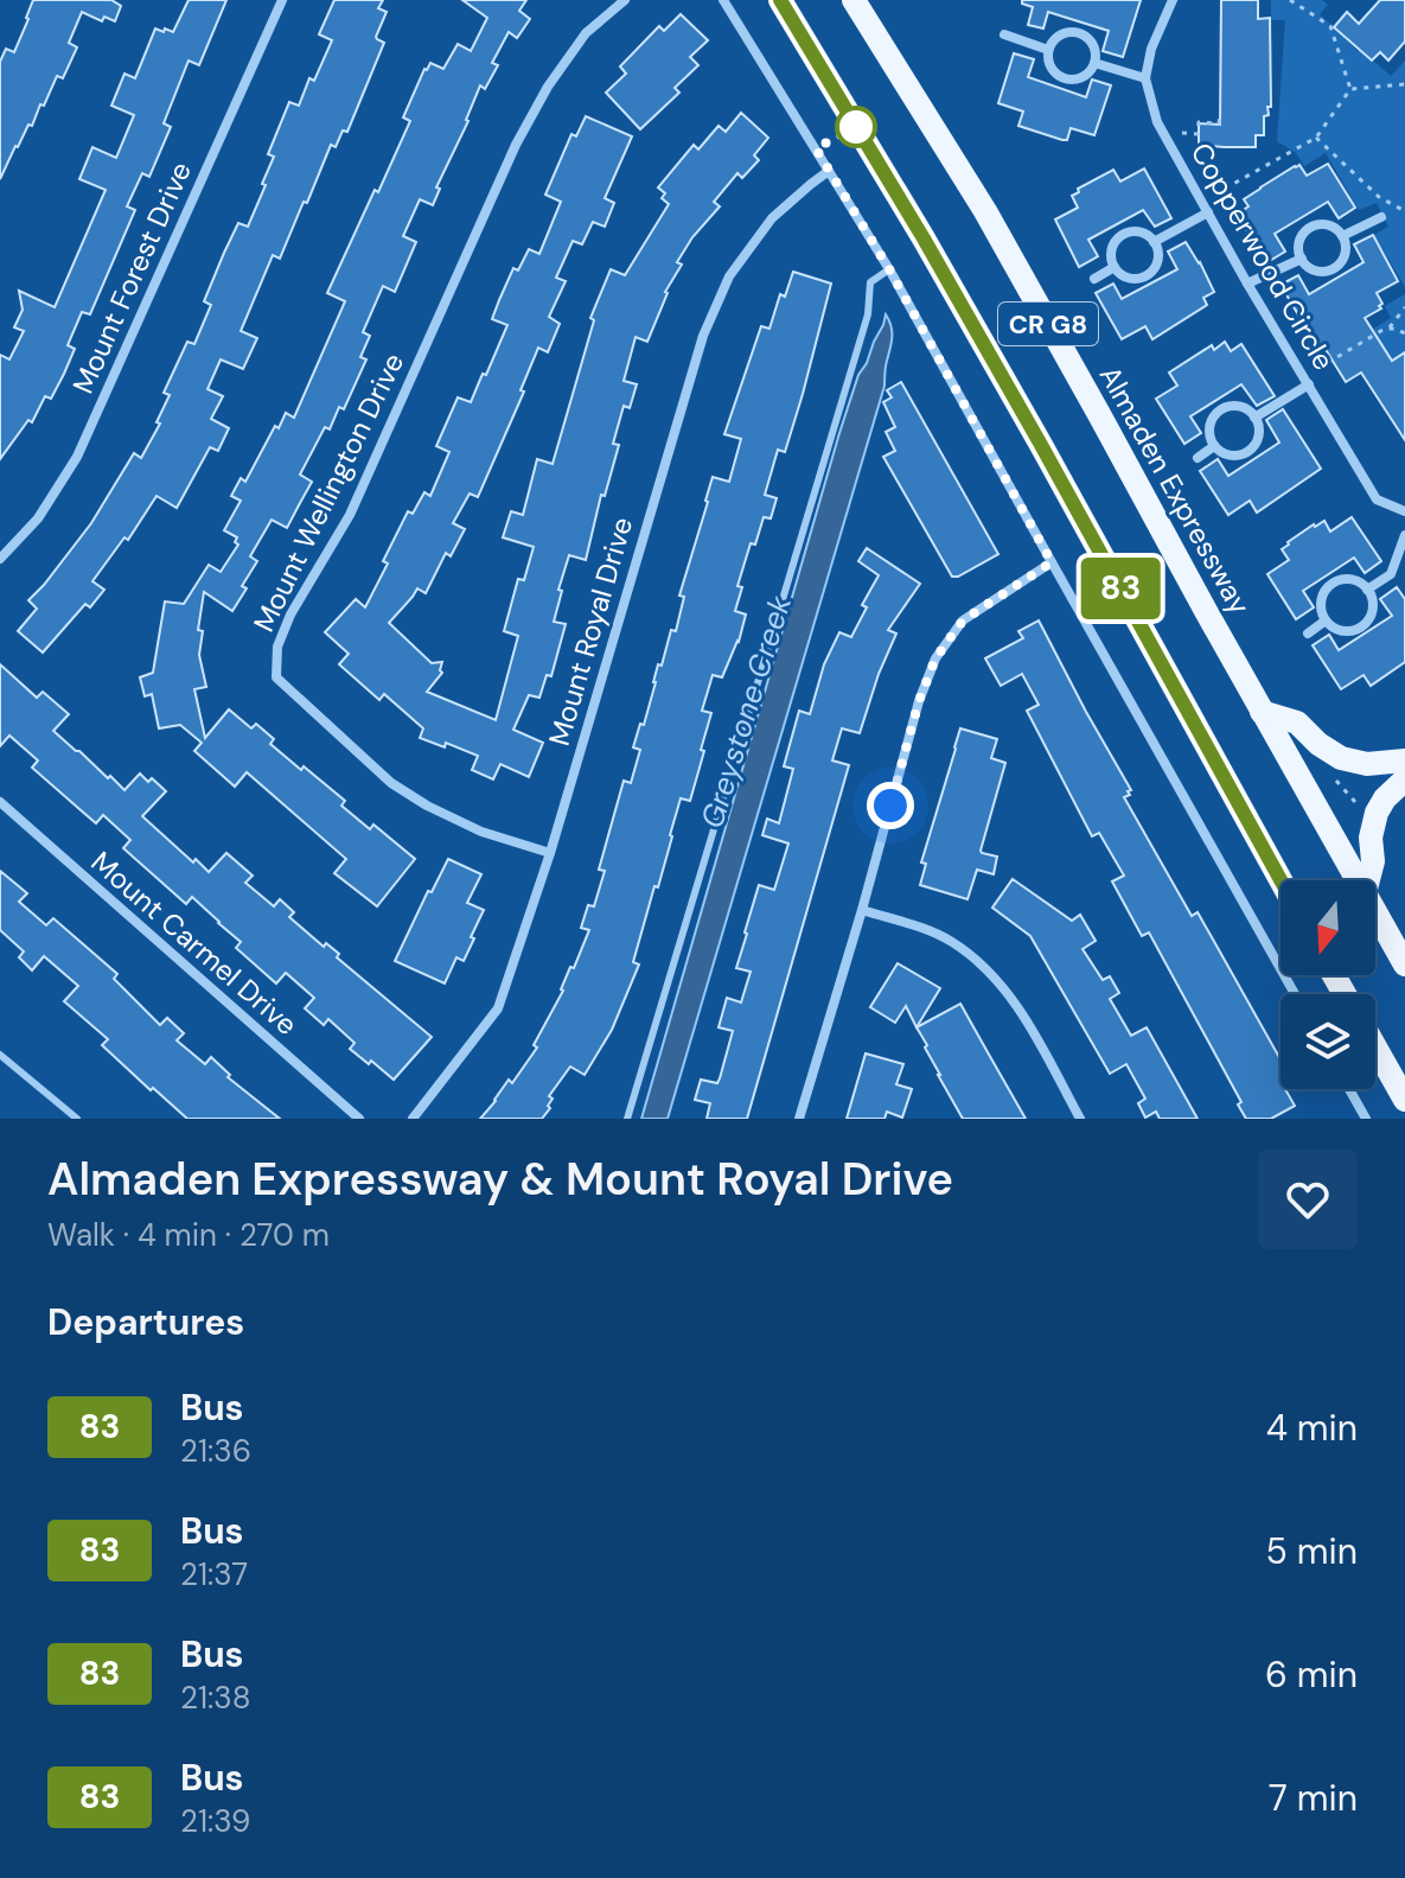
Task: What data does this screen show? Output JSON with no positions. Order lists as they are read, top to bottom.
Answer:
{
  "streets": {
    "main road": ["CR G8", "Almaden Expressway"],
    "street": [
      "Copperwood Circle",
      "Mount Forest Drive",
      "Mount Wellington Drive",
      "Mount Royal Drive",
      "Mount Carmel Drive"
    ]
  },
  "crossings": [
    ["Mount Wellington Drive", "Mount Royal Drive"]
  ],
  "water": ["Greystone Creek"],
  "lines": ["bus line 83"],
  "north": "bottom",
  "page": {
    "on_map": "83",
    "heading": [
      ["Almaden Expressway & Mount Royal Drive", "Walk · 4 min · 270 m"],
      "Departures"
    ],
    "list": [
      {
        "mark": "83",
        "name": "Bus",
        "note": "21:36",
        "value": "4 min"
      },
      {
        "mark": "83",
        "name": "Bus",
        "note": "21:37",
        "value": "5 min"
      },
      {
        "mark": "83",
        "name": "Bus",
        "note": "21:38",
        "value": "6 min"
      },
      {
        "mark": "83",
        "name": "Bus",
        "note": "21:39",
        "value": "7 min"
      }
    ]
  }
}
